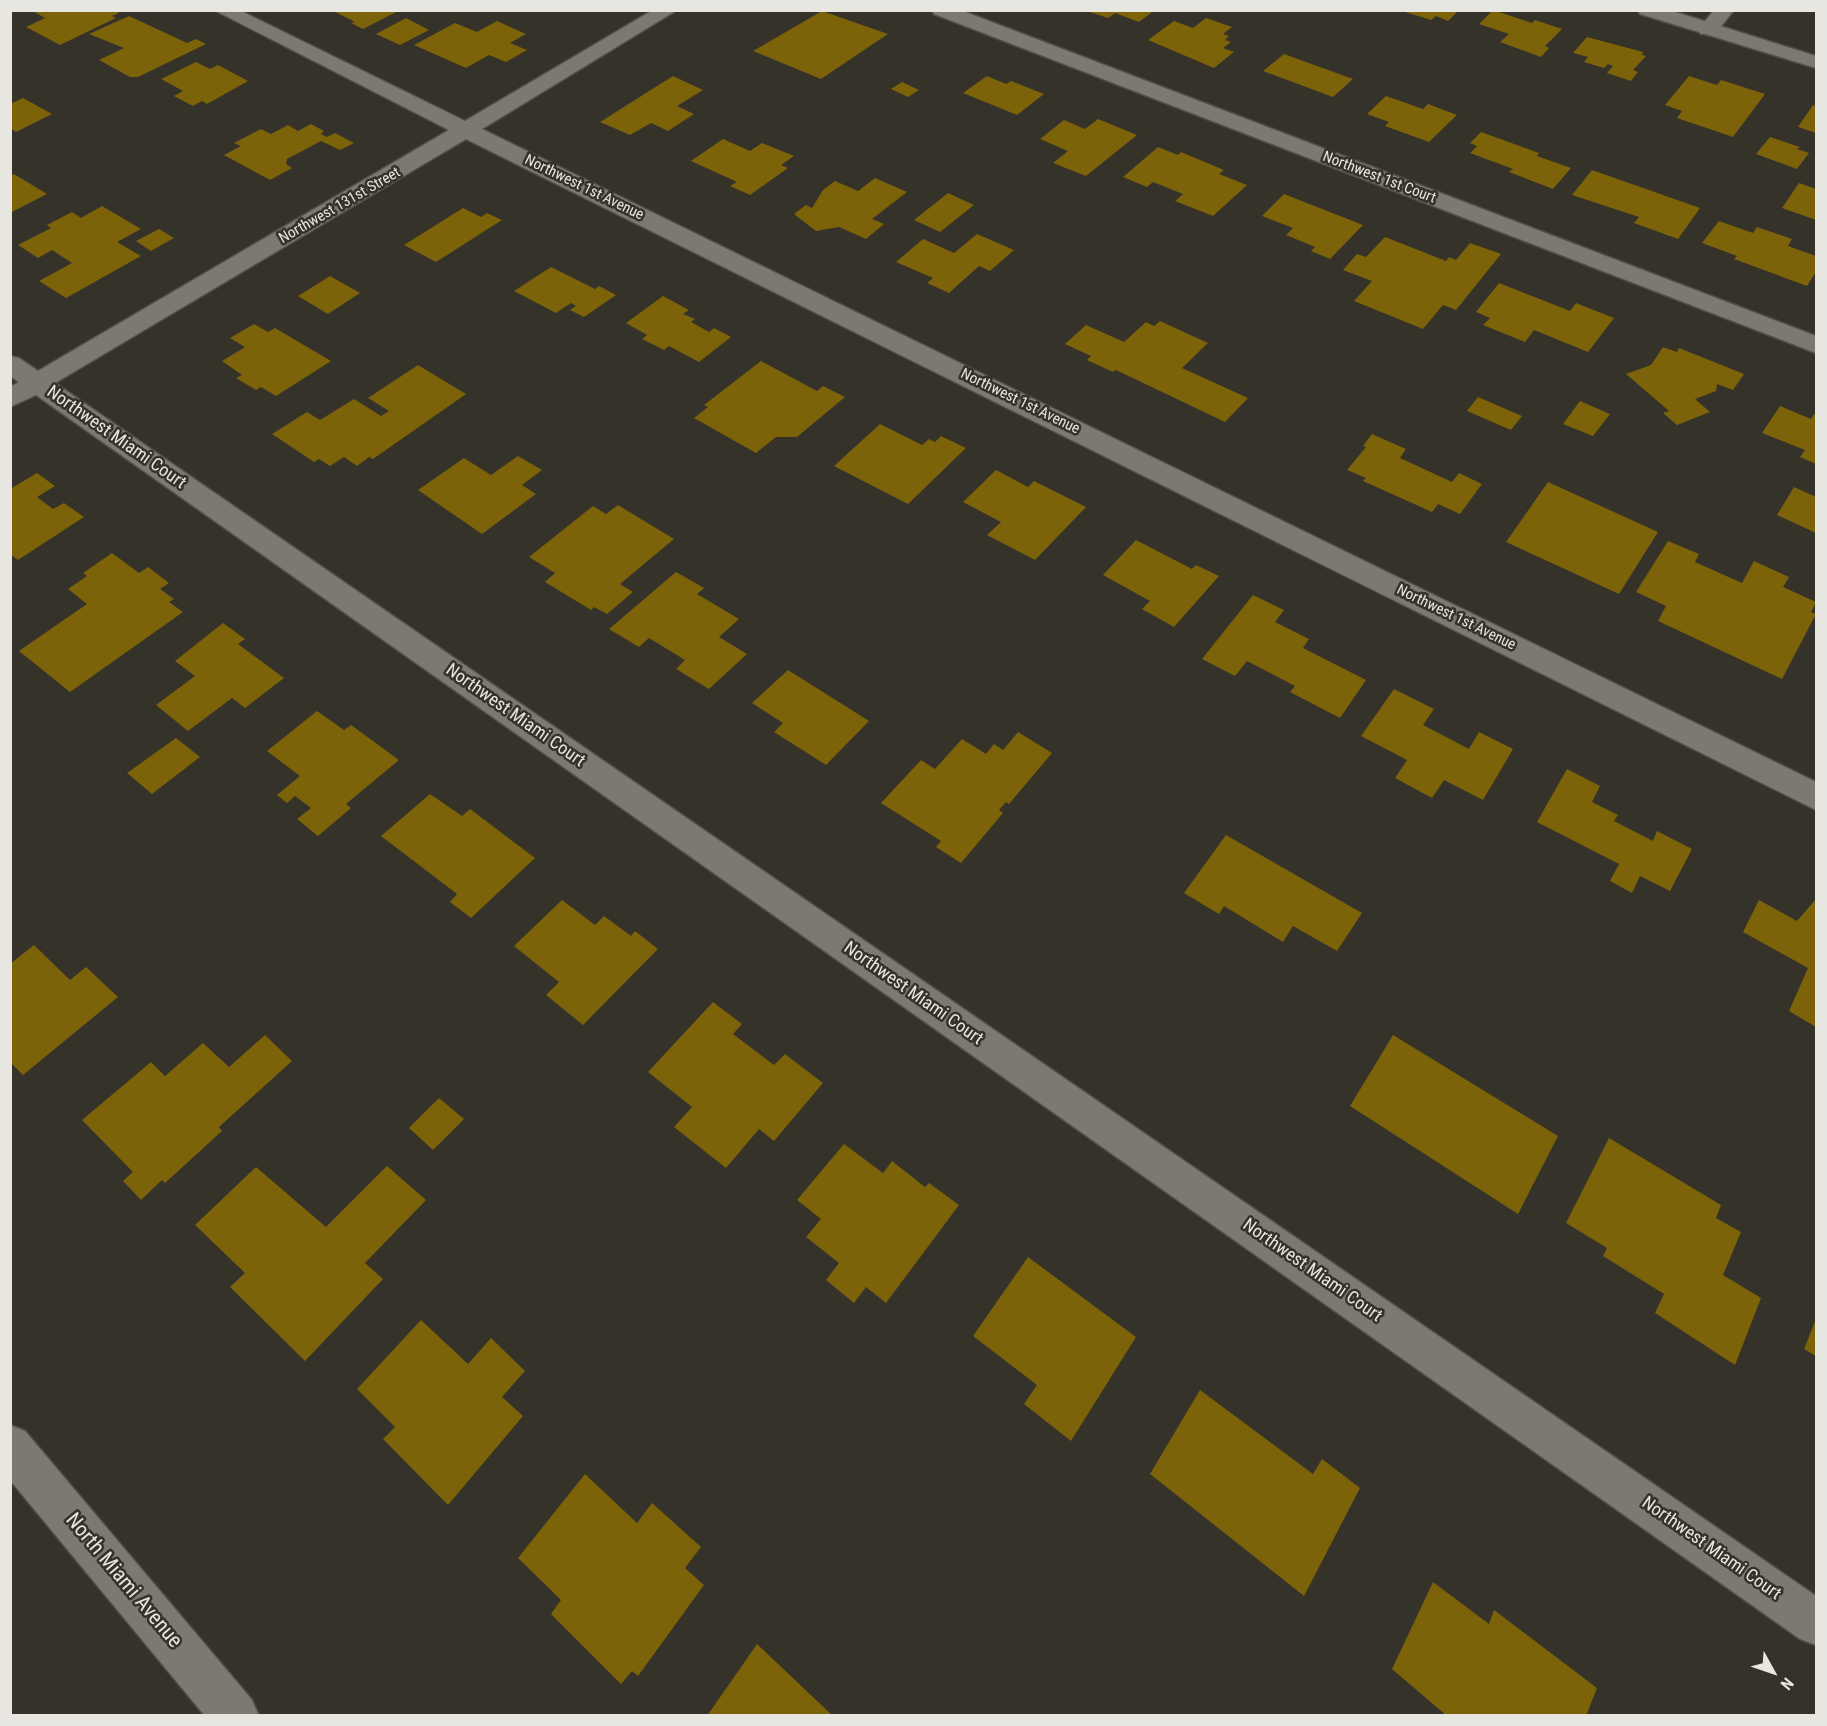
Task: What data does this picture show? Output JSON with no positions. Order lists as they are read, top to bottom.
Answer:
{
  "streets": {
    "street": [
      "Northwest 1st Court",
      "Northwest 1st Avenue",
      "Northwest 131st Street",
      "Northwest Miami Court",
      "North Miami Avenue"
    ]
  },
  "crossings": [
    ["Northwest 1st Avenue", "Northwest 131st Street"],
    ["Northwest 131st Street", "Northwest Miami Court"]
  ],
  "north": "bottom right"
}
